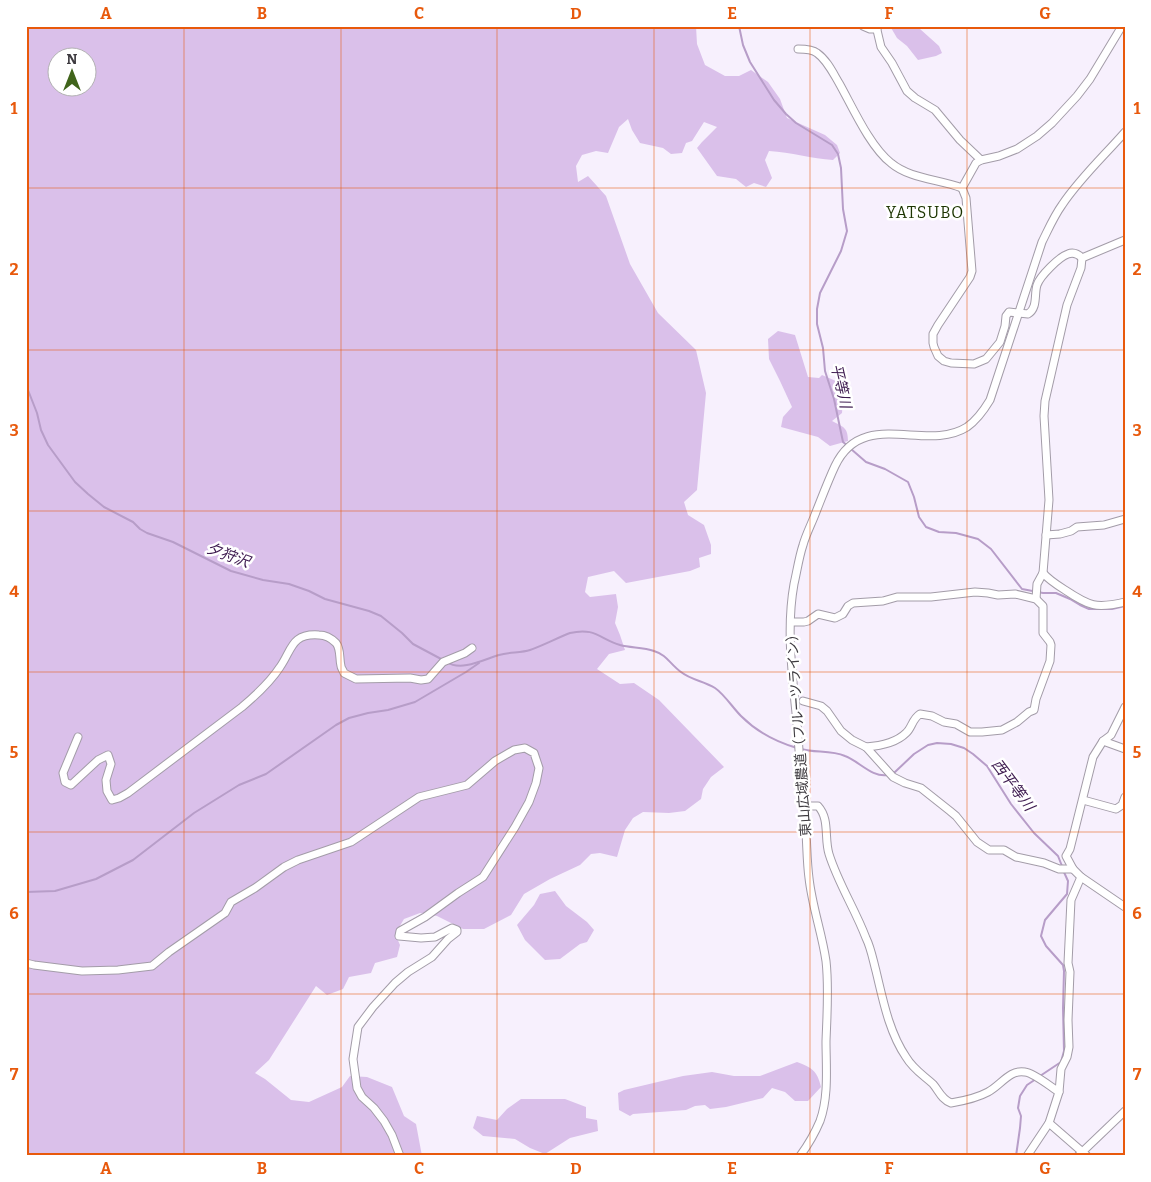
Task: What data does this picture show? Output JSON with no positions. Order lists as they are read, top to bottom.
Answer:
{
  "streets": {
    "street": ["東山広域農道（フルーツライン）"]
  },
  "districts": ["YATSUBO"],
  "water": ["平等川", "夕狩沢", "西平等川"],
  "north": "top",
  "grid": {
    "columns": [
      "A",
      "B",
      "C",
      "D",
      "E",
      "F",
      "G"
    ],
    "rows": [
      "1",
      "2",
      "3",
      "4",
      "5",
      "6",
      "7"
    ]
  }
}
